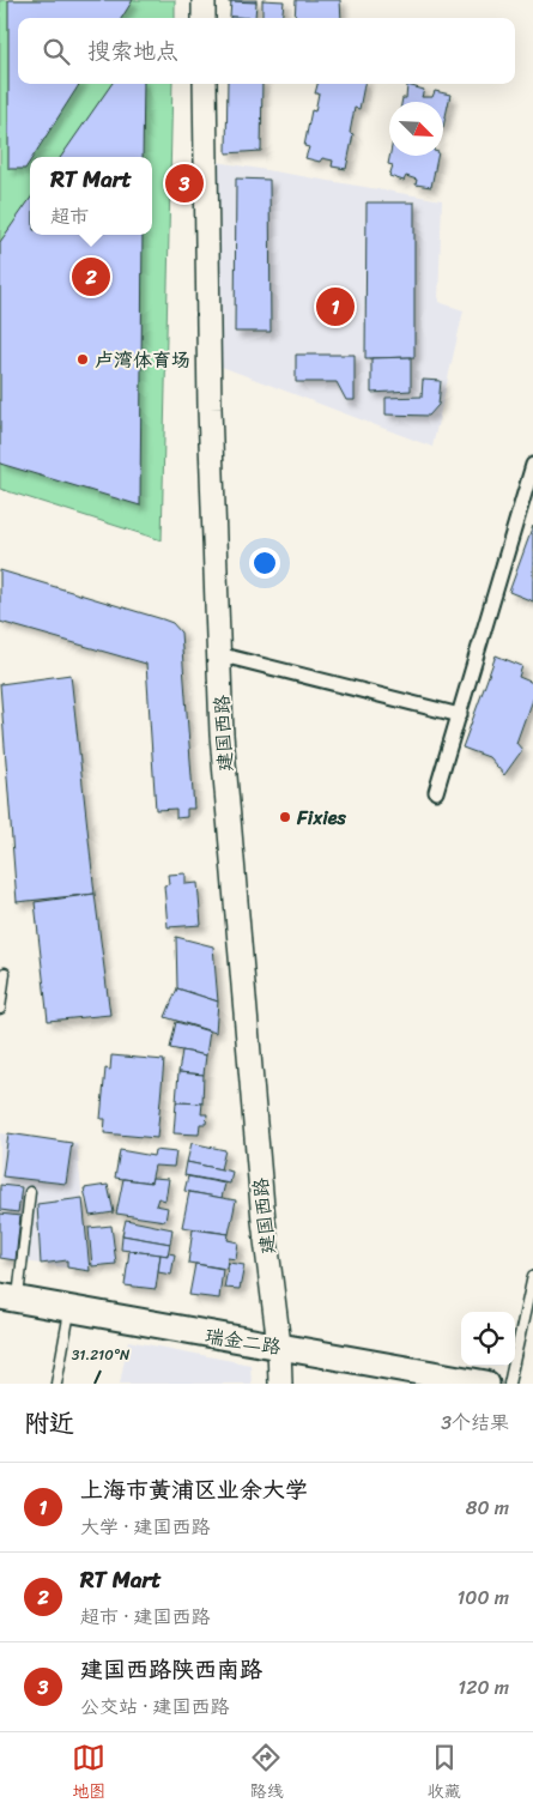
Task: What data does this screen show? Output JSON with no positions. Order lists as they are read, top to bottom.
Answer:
{
  "streets": {
    "main road": ["瑞金二路"],
    "street": ["建国西路"]
  },
  "crossings": [
    ["建国西路", "瑞金二路"]
  ],
  "places": ["卢湾体育场", "Fixies"],
  "north": "bottom right",
  "page": {
    "search": "搜索地点",
    "popup": ["RT Mart", "超市"],
    "pins": ["3", "2", "1"],
    "heading": ["附近", "3个结果"],
    "list": [
      {
        "mark": "1",
        "name": "上海市黄浦区业余大学",
        "note": "大学 · 建国西路",
        "value": "80 m"
      },
      {
        "mark": "2",
        "name": "RT Mart",
        "note": "超市 · 建国西路",
        "value": "100 m"
      },
      {
        "mark": "3",
        "name": "建国西路陕西南路",
        "note": "公交站 · 建国西路",
        "value": "120 m"
      }
    ],
    "nav": ["地图", "路线", "收藏"]
  },
  "coordinates": ["31.210°N"]
}
